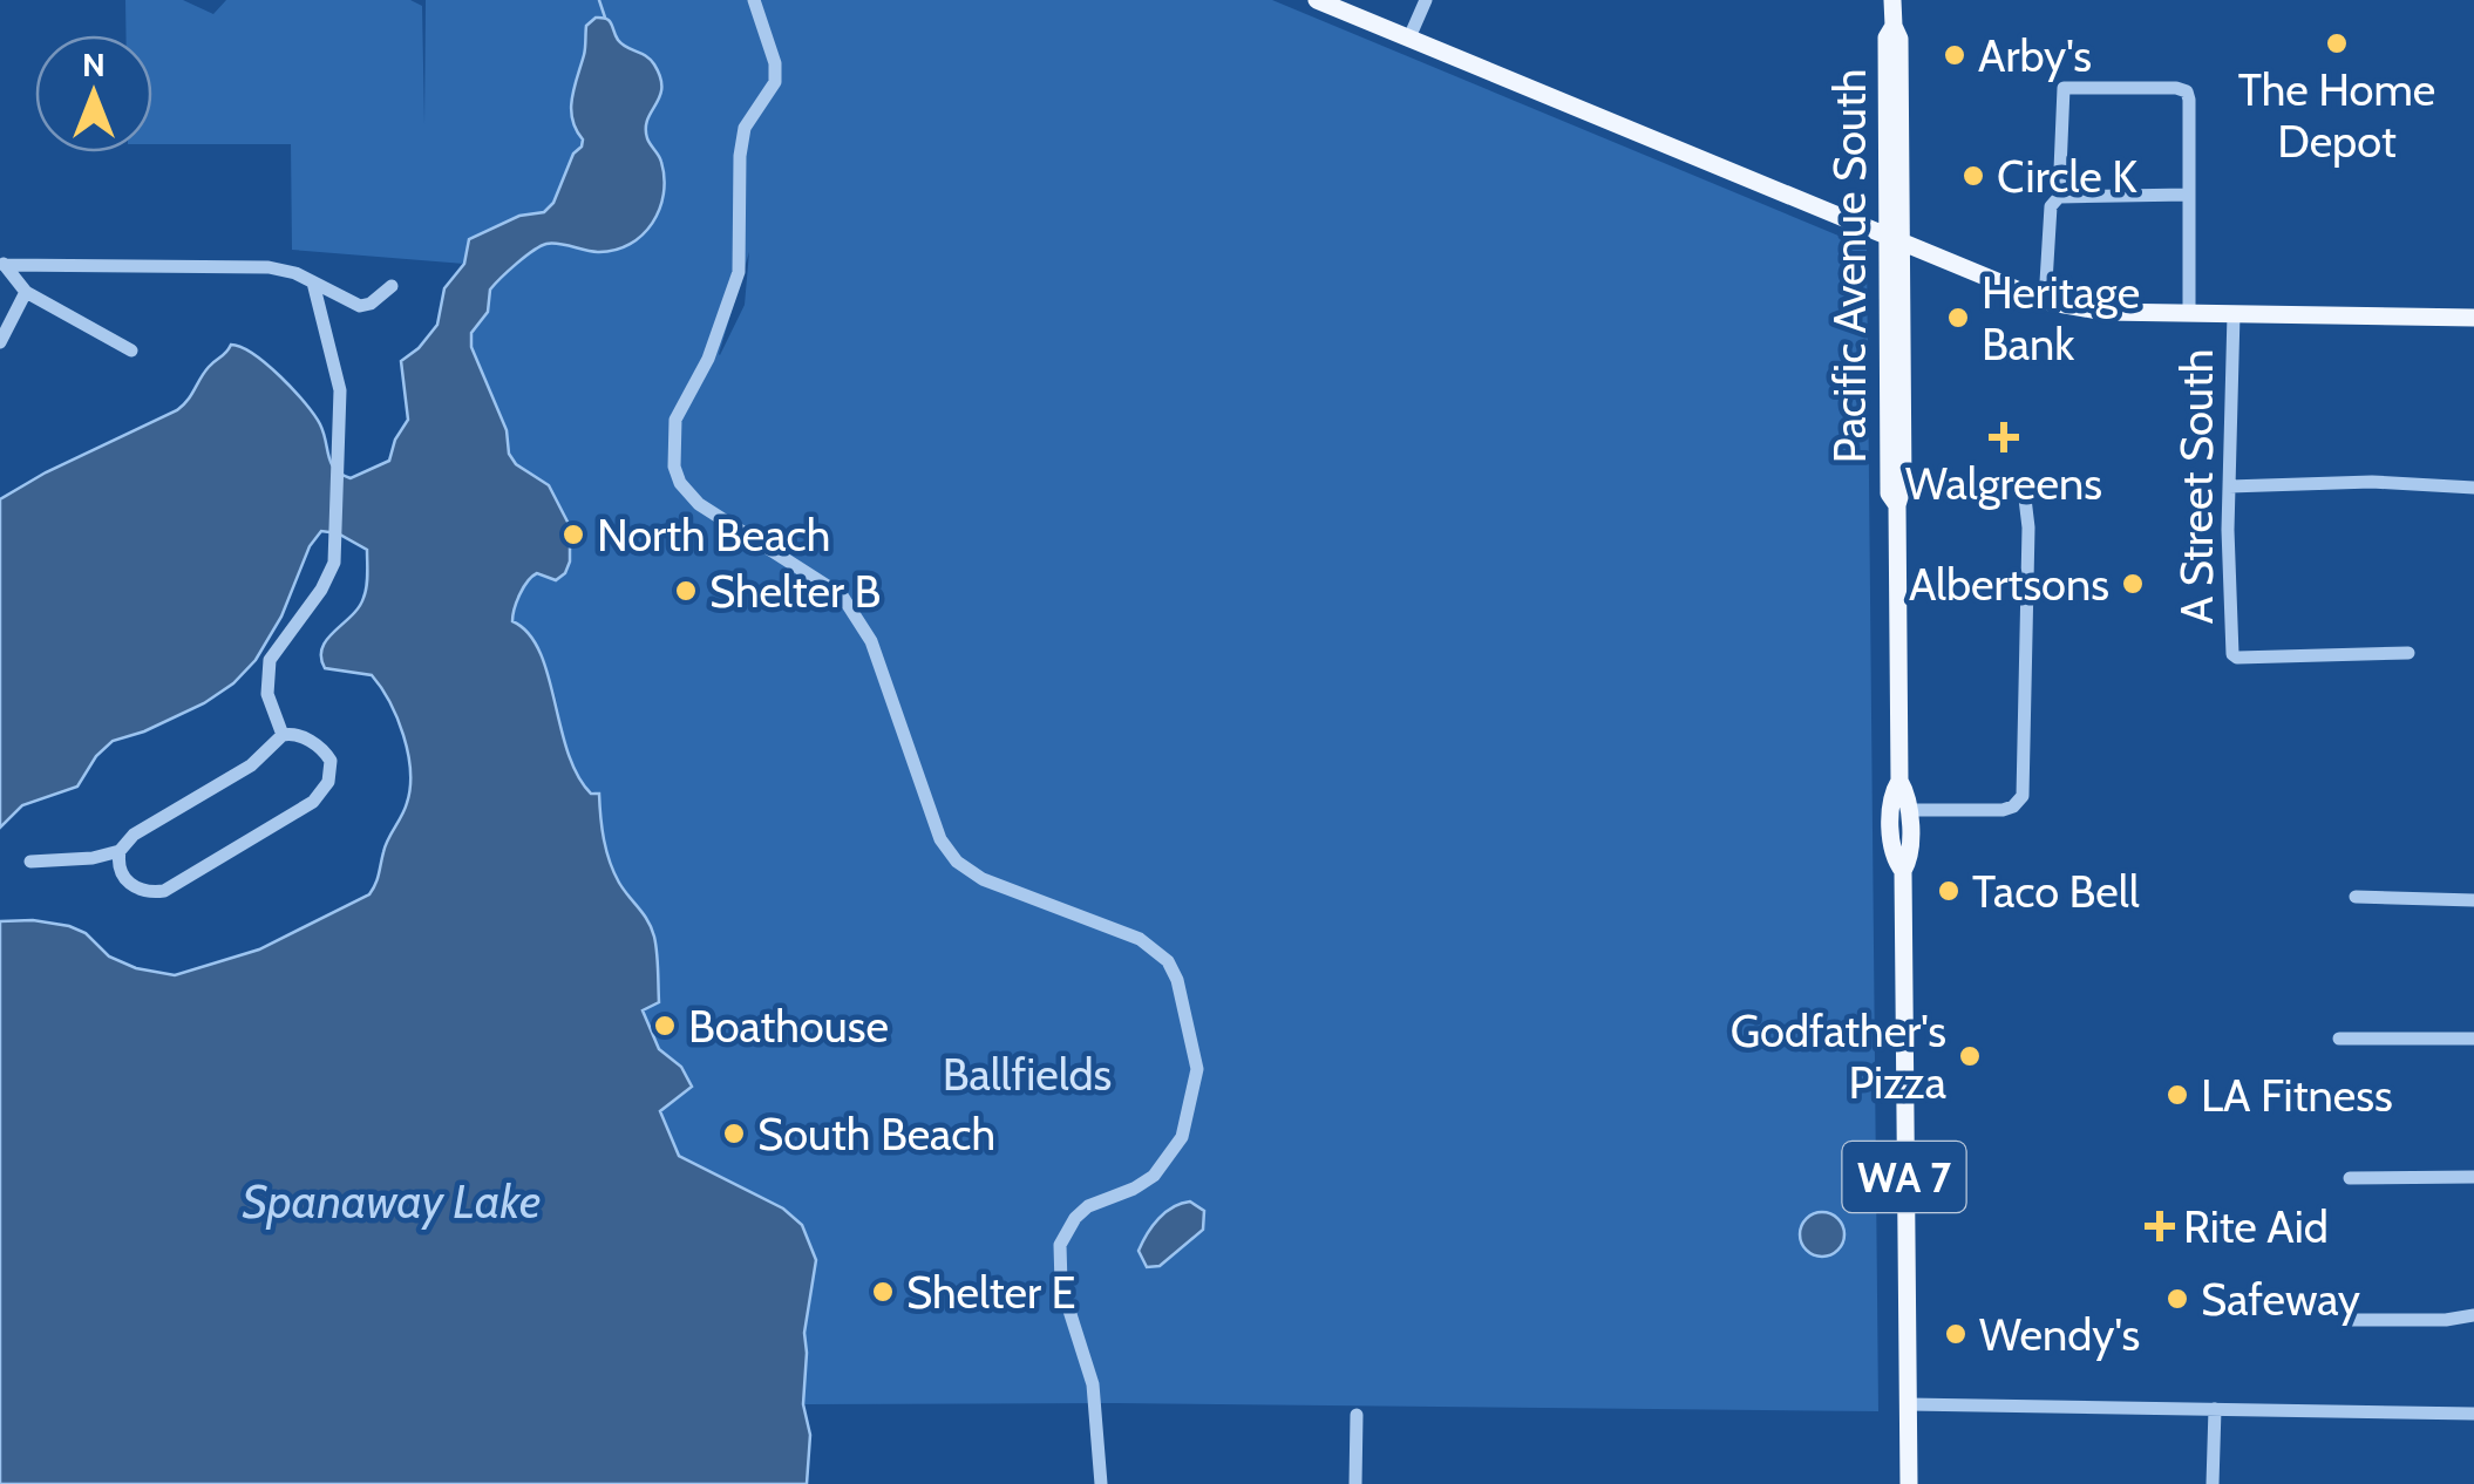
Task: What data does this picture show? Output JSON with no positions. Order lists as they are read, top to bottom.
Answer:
{
  "streets": {
    "main road": ["Pacific Avenue South", "WA 7"],
    "street": ["A Street South"]
  },
  "water": ["Spanaway Lake"],
  "parks": ["Ballfields"],
  "places": {
    "other": [
      "The Home Depot",
      "Arby's",
      "Circle K",
      "Heritage Bank",
      "North Beach",
      "Albertsons",
      "Shelter B",
      "Taco Bell",
      "Boathouse",
      "Godfather's Pizza",
      "LA Fitness",
      "South Beach",
      "Shelter E",
      "Safeway",
      "Wendy's"
    ],
    "health": ["Walgreens", "Rite Aid"]
  },
  "north": "top"
}
